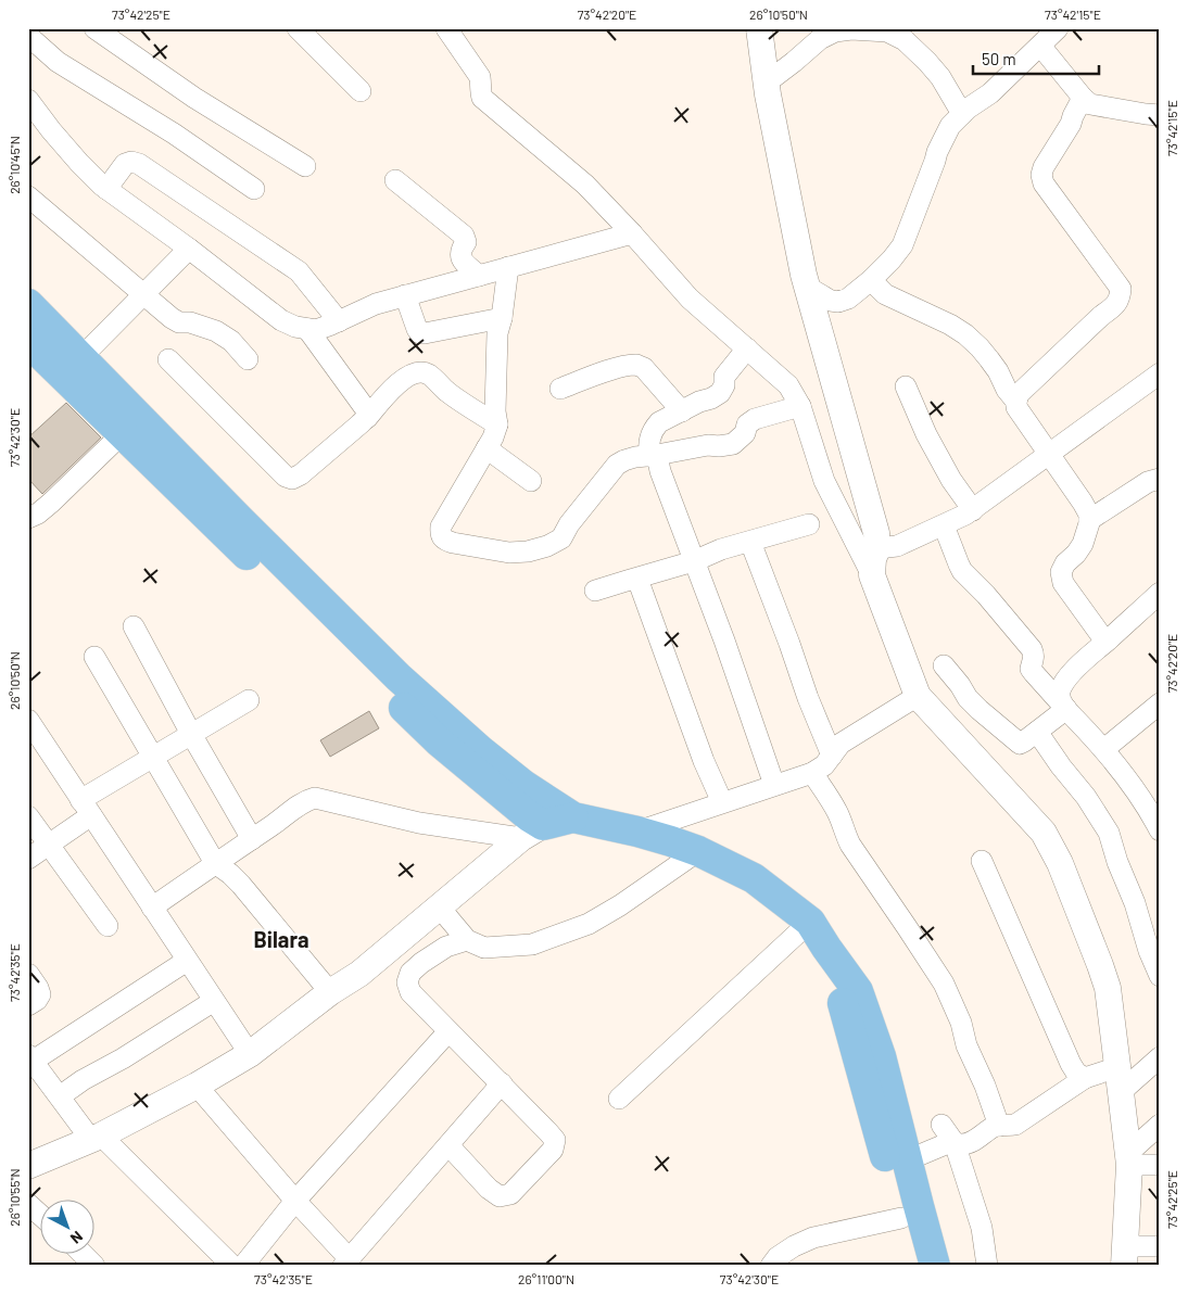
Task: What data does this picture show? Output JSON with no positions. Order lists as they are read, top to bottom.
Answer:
{
  "districts": ["Bilara"],
  "scale_bar": "50 m",
  "north": "bottom right",
  "coordinates": [
    "73°42'25\"E",
    "73°42'20\"E",
    "26°10'50\"N",
    "73°42'15\"E",
    "26°10'45\"N",
    "73°42'30\"E",
    "73°42'35\"E",
    "26°10'55\"N",
    "26°11'00\"N"
  ]
}
